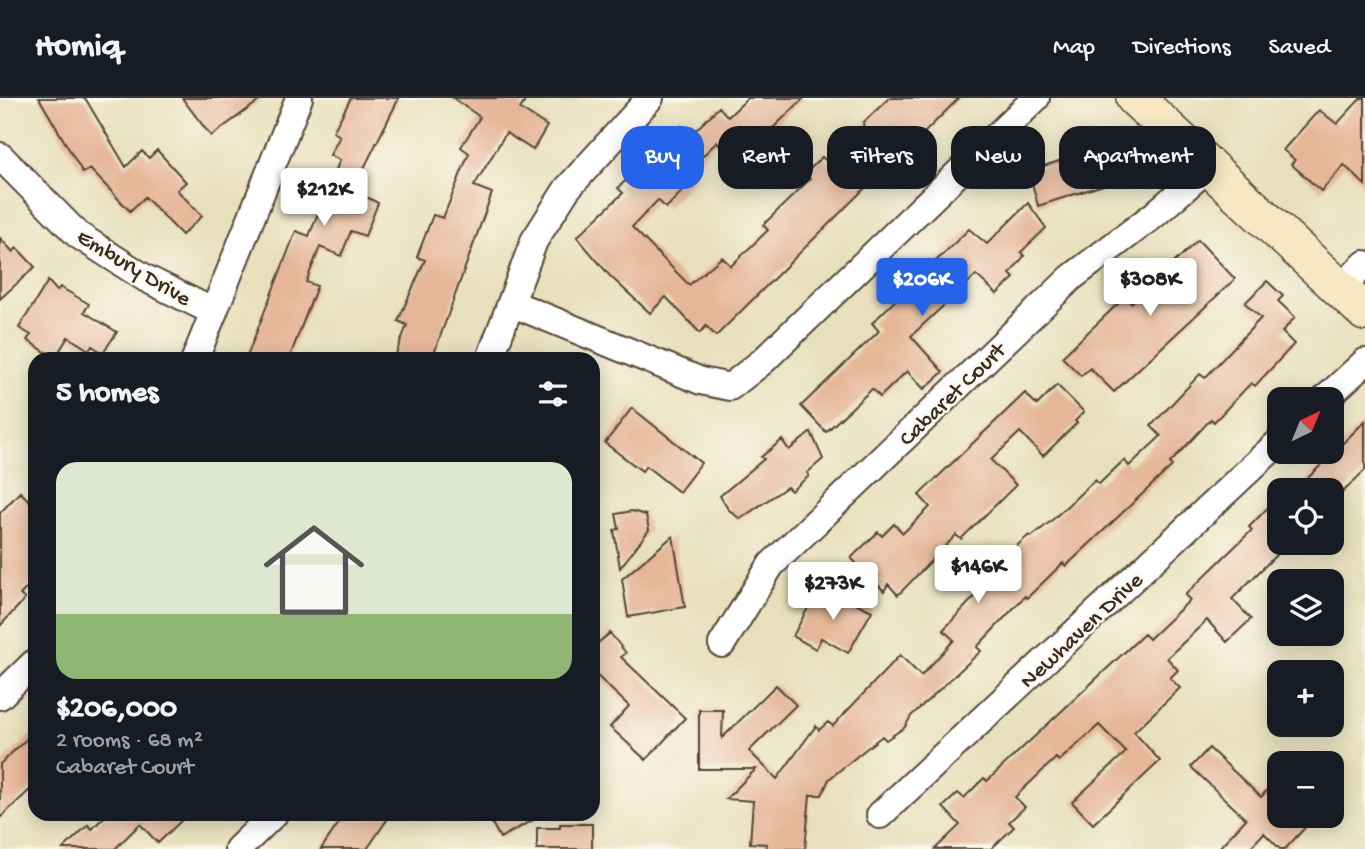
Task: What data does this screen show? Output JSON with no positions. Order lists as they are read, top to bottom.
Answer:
{
  "streets": {
    "street": ["Embury Drive", "Cabaret Court", "Newhaven Drive"]
  },
  "north": "top right",
  "page": {
    "header": "Homiq",
    "nav": ["Map", "Directions", "Saved"],
    "chip": [
      "Buy",
      "Rent",
      "Filters",
      "New",
      "Apartment"
    ],
    "price": [
      "$212K",
      "$206K",
      "$308K",
      "$146K",
      "$273K"
    ],
    "heading": "5 homes",
    "map_buttons": ["+", "−"],
    "list": [
      {
        "name": "$206,000",
        "note": "2 rooms · 68 m² · Cabaret Court"
      }
    ]
  }
}
